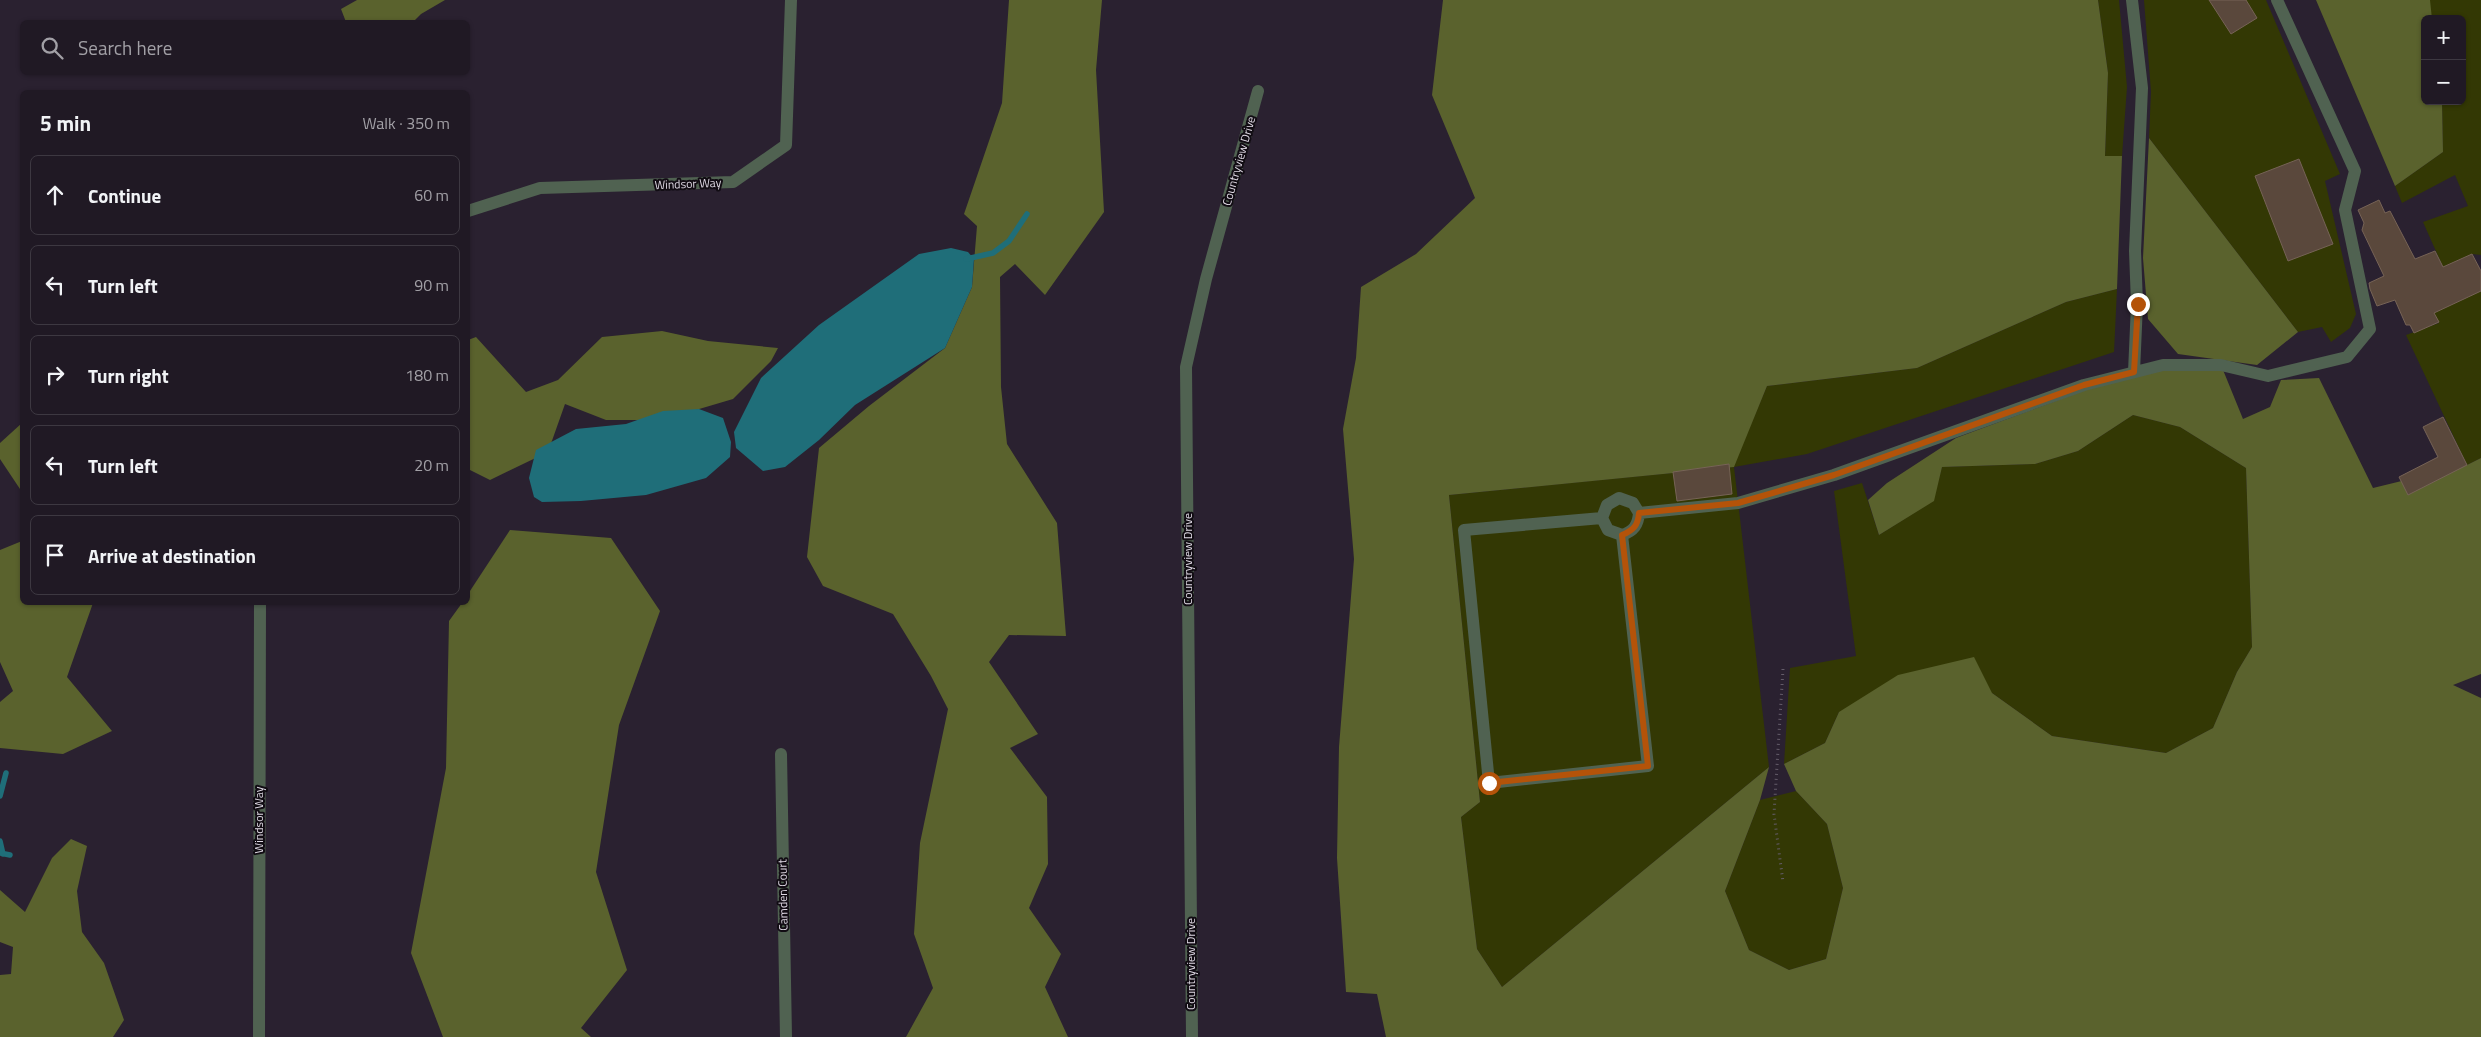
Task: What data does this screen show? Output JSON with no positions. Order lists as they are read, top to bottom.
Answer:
{
  "streets": {
    "street": ["Countryview Drive", "Windsor Way", "Camden Court"]
  },
  "page": {
    "map_buttons": ["+", "−"],
    "search": "Search here",
    "heading": ["5 min", "Walk · 350 m"],
    "list": [
      ["Continue", "60 m"],
      ["Turn left", "90 m"],
      ["Turn right", "180 m"],
      ["Turn left", "20 m"],
      "Arrive at destination"
    ]
  }
}
